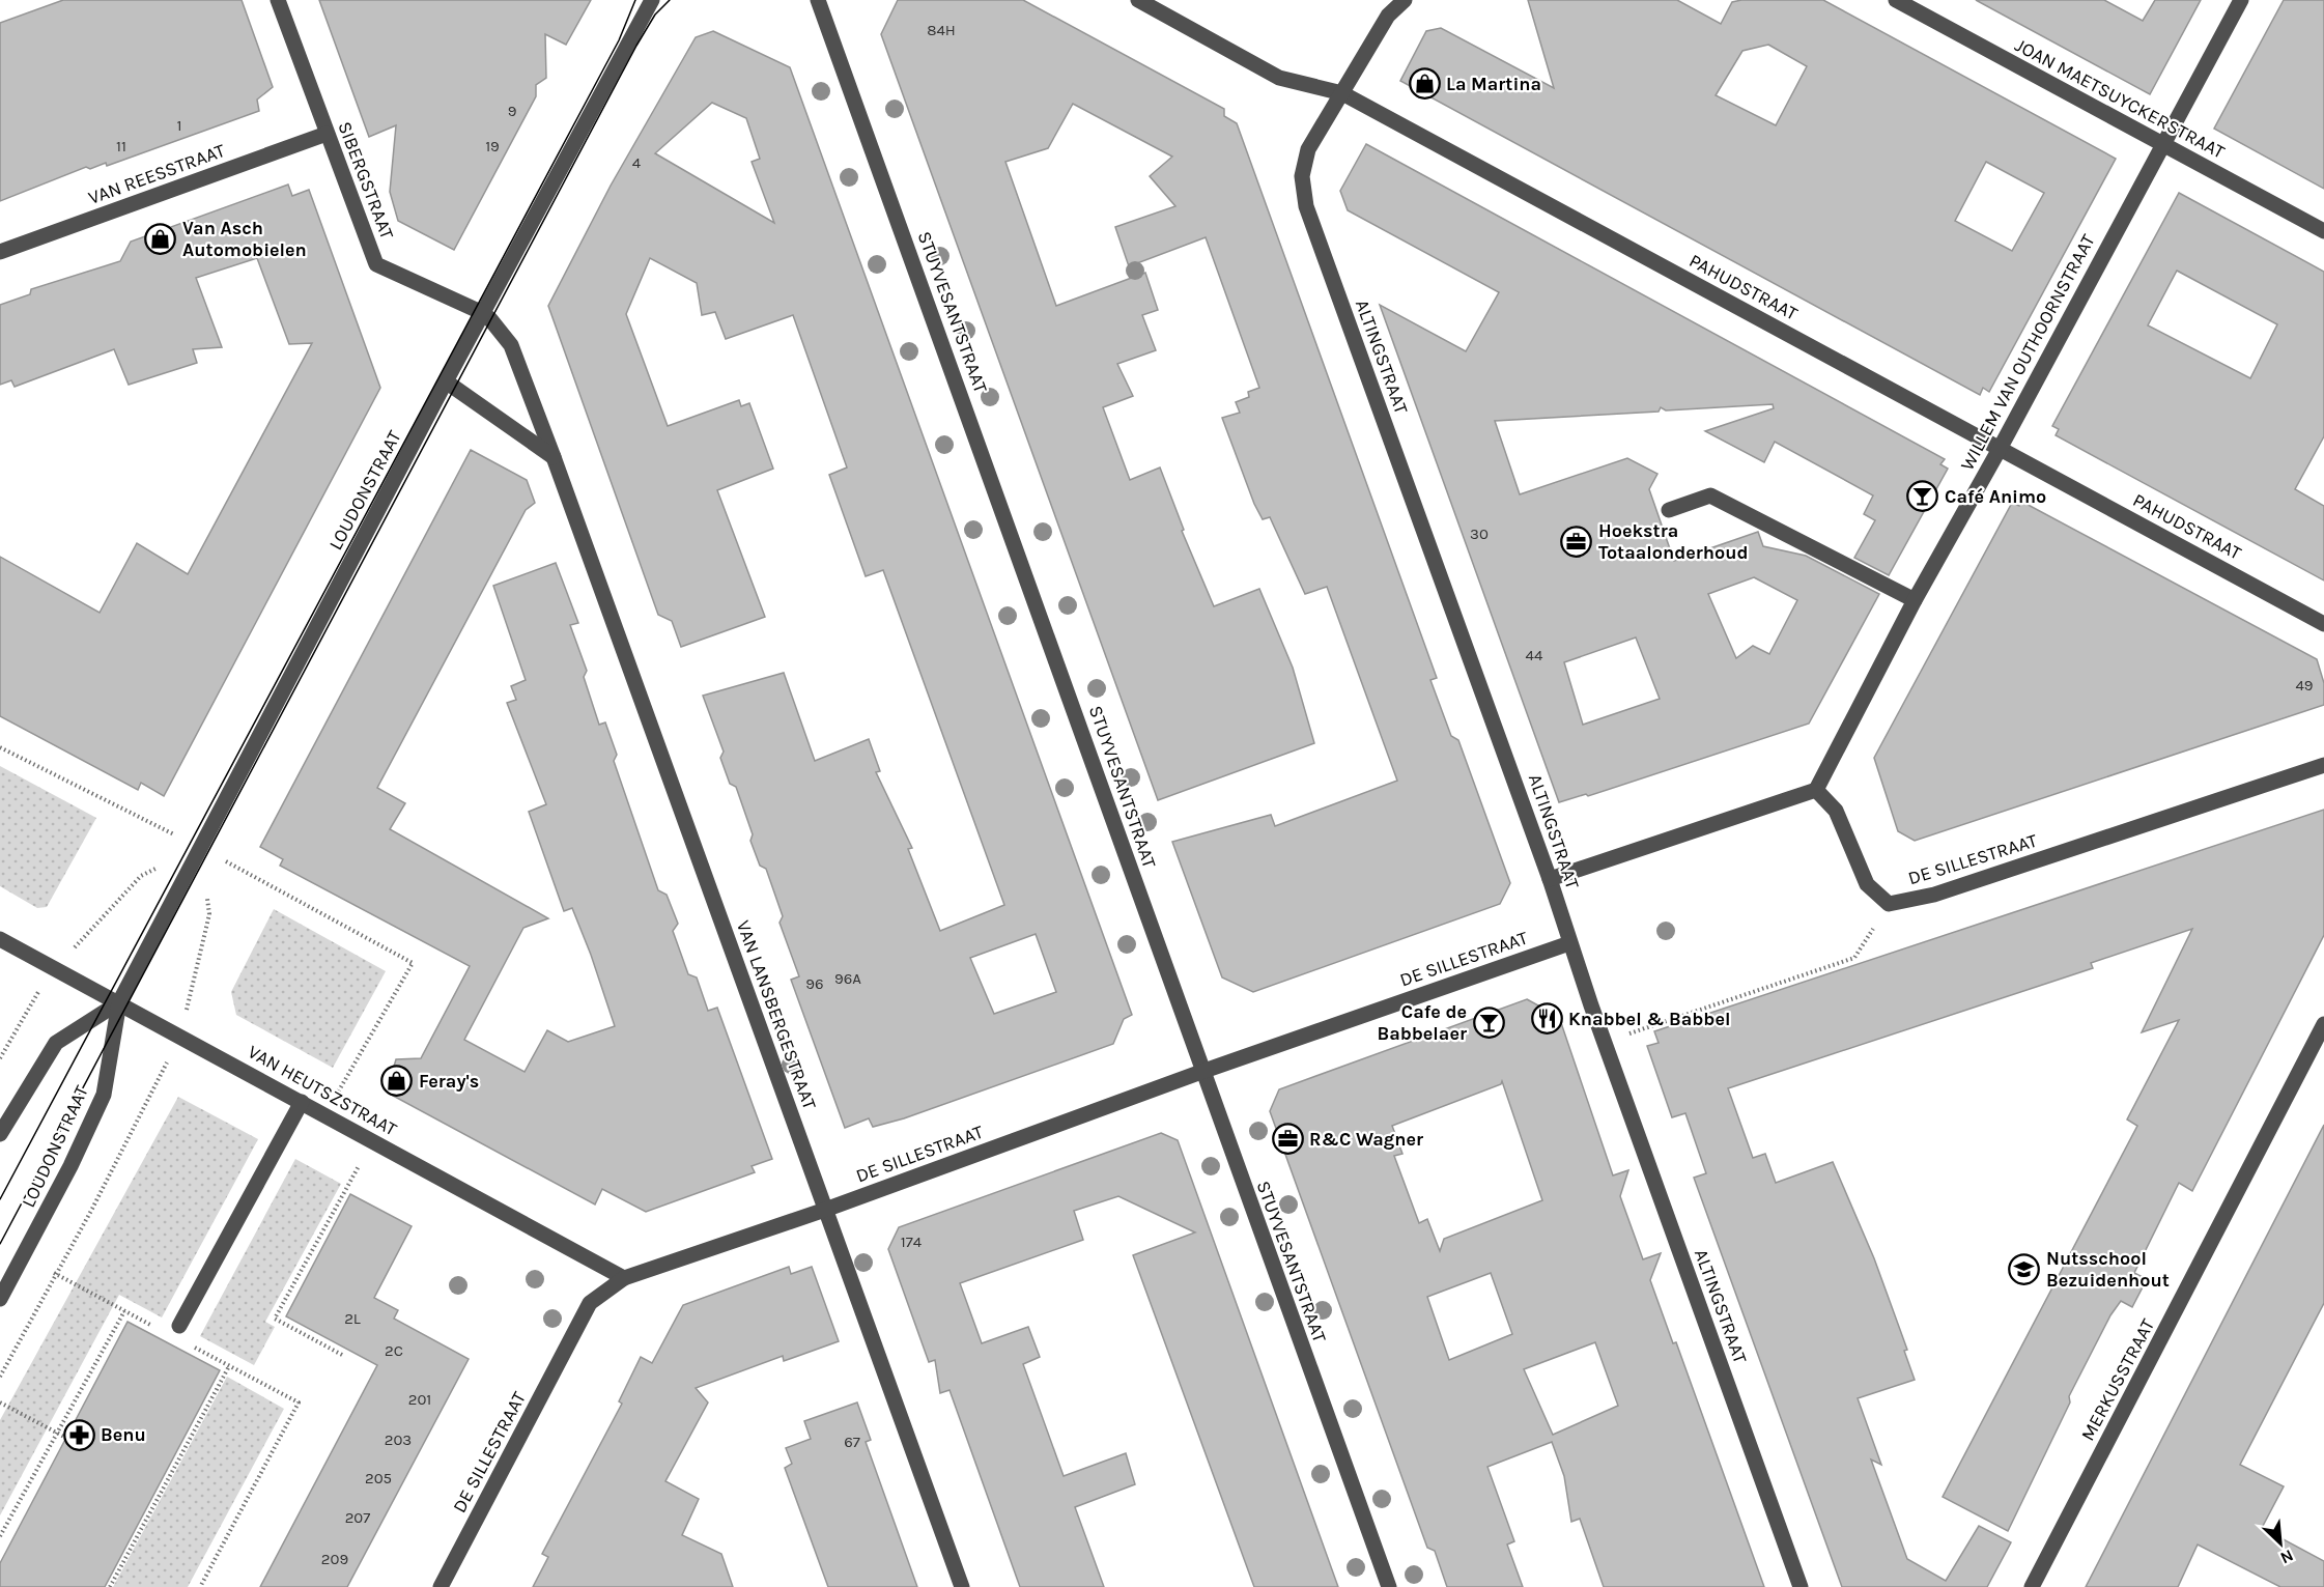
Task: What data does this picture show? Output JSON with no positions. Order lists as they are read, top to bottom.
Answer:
{
  "streets": {
    "street": [
      "JOAN MAETSUYCKERSTRAAT",
      "VAN REESSTRAAT",
      "SIBERGSTRAAT",
      "PAHUDSTRAAT",
      "STUYVESANTSTRAAT",
      "WILLEM VAN OUTHOORNSTRAAT",
      "ALTINGSTRAAT",
      "LOUDONSTRAAT",
      "DE SILLESTRAAT",
      "VAN LANSBERGESTRAAT",
      "VAN HEUTSZSTRAAT",
      "MERKUSSTRAAT"
    ]
  },
  "crossings": [
    ["JOAN MAETSUYCKERSTRAAT", "WILLEM VAN OUTHOORNSTRAAT"],
    ["VAN REESSTRAAT", "SIBERGSTRAAT"],
    ["SIBERGSTRAAT", "LOUDONSTRAAT"],
    ["SIBERGSTRAAT", "VAN LANSBERGESTRAAT"],
    ["PAHUDSTRAAT", "WILLEM VAN OUTHOORNSTRAAT"],
    ["PAHUDSTRAAT", "ALTINGSTRAAT"],
    ["STUYVESANTSTRAAT", "DE SILLESTRAAT"],
    ["WILLEM VAN OUTHOORNSTRAAT", "DE SILLESTRAAT"],
    ["ALTINGSTRAAT", "DE SILLESTRAAT"],
    ["LOUDONSTRAAT", "VAN LANSBERGESTRAAT"],
    ["LOUDONSTRAAT", "VAN HEUTSZSTRAAT"],
    ["DE SILLESTRAAT", "VAN LANSBERGESTRAAT"],
    ["DE SILLESTRAAT", "VAN HEUTSZSTRAAT"]
  ],
  "places": {
    "shop": ["La Martina", "Van Asch Automobielen", "Feray's"],
    "bar": ["Café Animo", "Cafe de Babbelaer"],
    "office": ["Hoekstra Totaalonderhoud", "R&C Wagner"],
    "restaurant": ["Knabbel & Babbel"],
    "school or university": ["Nutsschool Bezuidenhout"],
    "pharmacy": ["Benu"]
  },
  "house_numbers": [
    "84H",
    "9",
    "1",
    "11",
    "19",
    "4",
    "30",
    "44",
    "49",
    "96A",
    "96",
    "174",
    "2L",
    "2C",
    "201",
    "203",
    "67",
    "205",
    "207",
    "209"
  ],
  "north": "bottom right"
}
